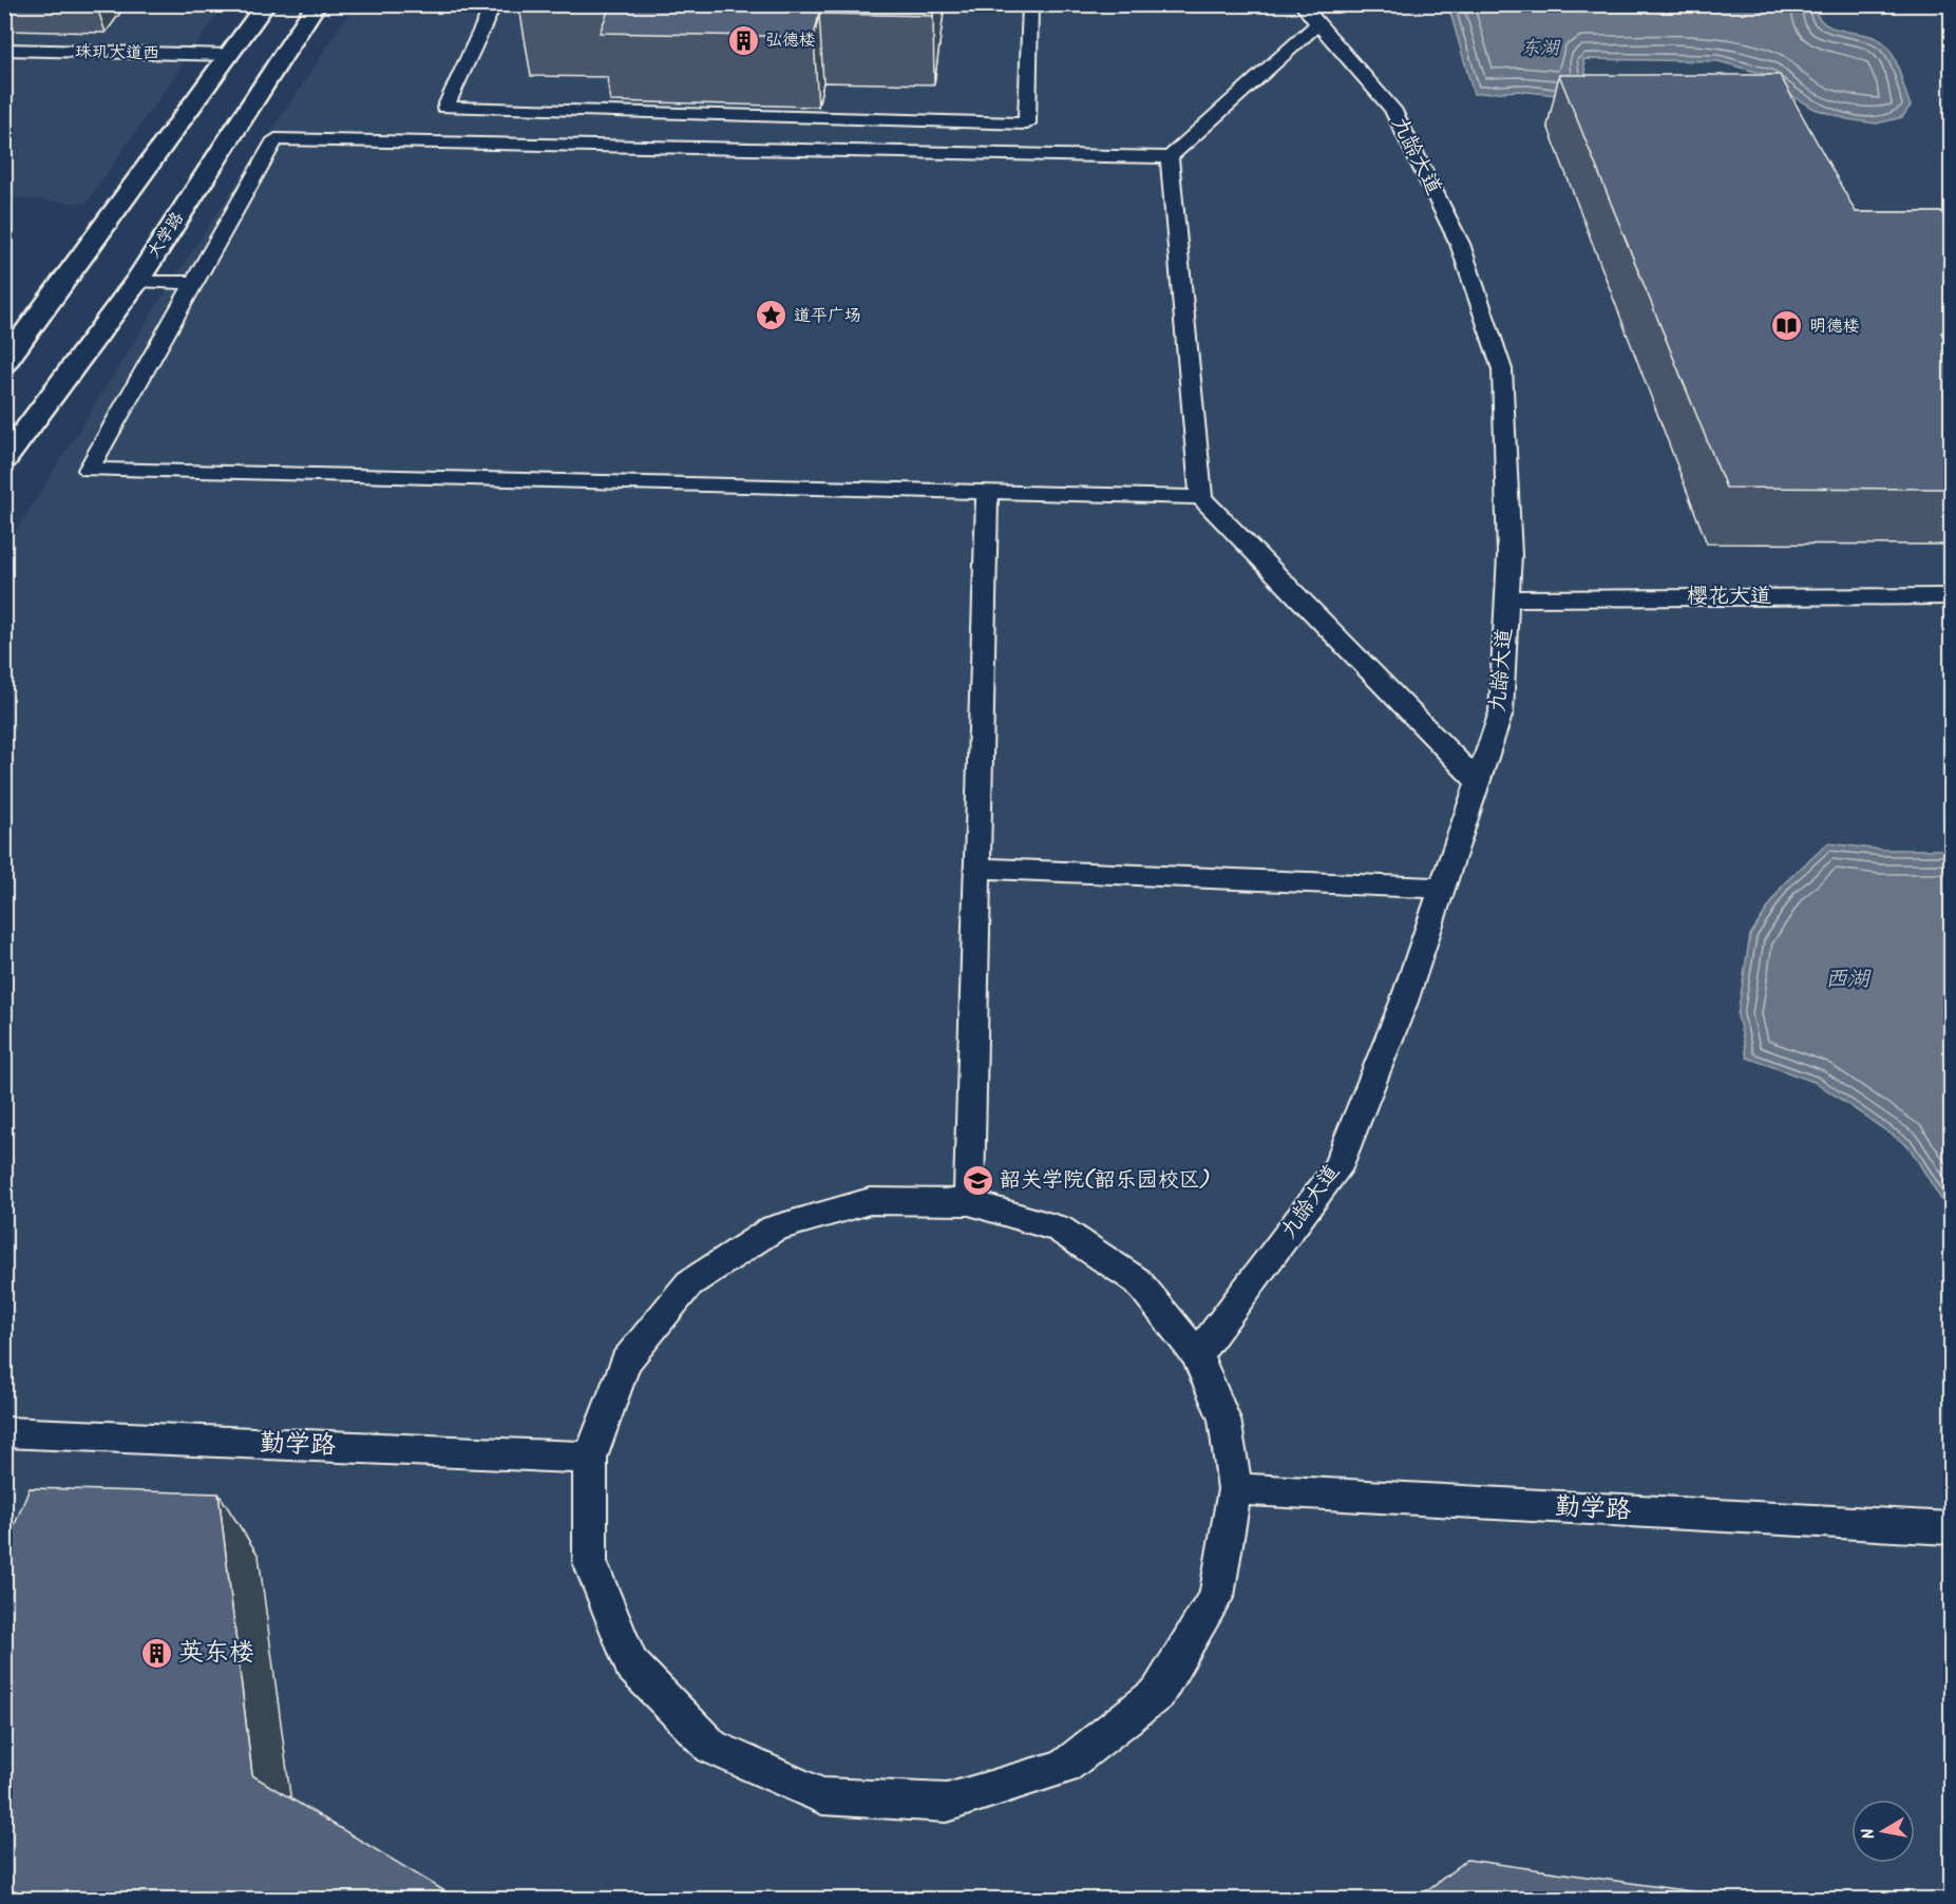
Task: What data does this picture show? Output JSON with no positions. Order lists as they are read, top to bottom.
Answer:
{
  "streets": {
    "main road": ["大学路"],
    "lane": [
      "珠玑大道西",
      "九龄大道",
      "樱花大道",
      "勤学路"
    ]
  },
  "crossings": [
    ["九龄大道", "樱花大道"]
  ],
  "water": ["东湖", "西湖"],
  "places": {
    "building": ["弘德楼", "英东楼"],
    "place": ["道平广场"],
    "library": ["明德楼"],
    "school or university": ["韶关学院(韶乐园校区)"]
  },
  "north": "left"
}
